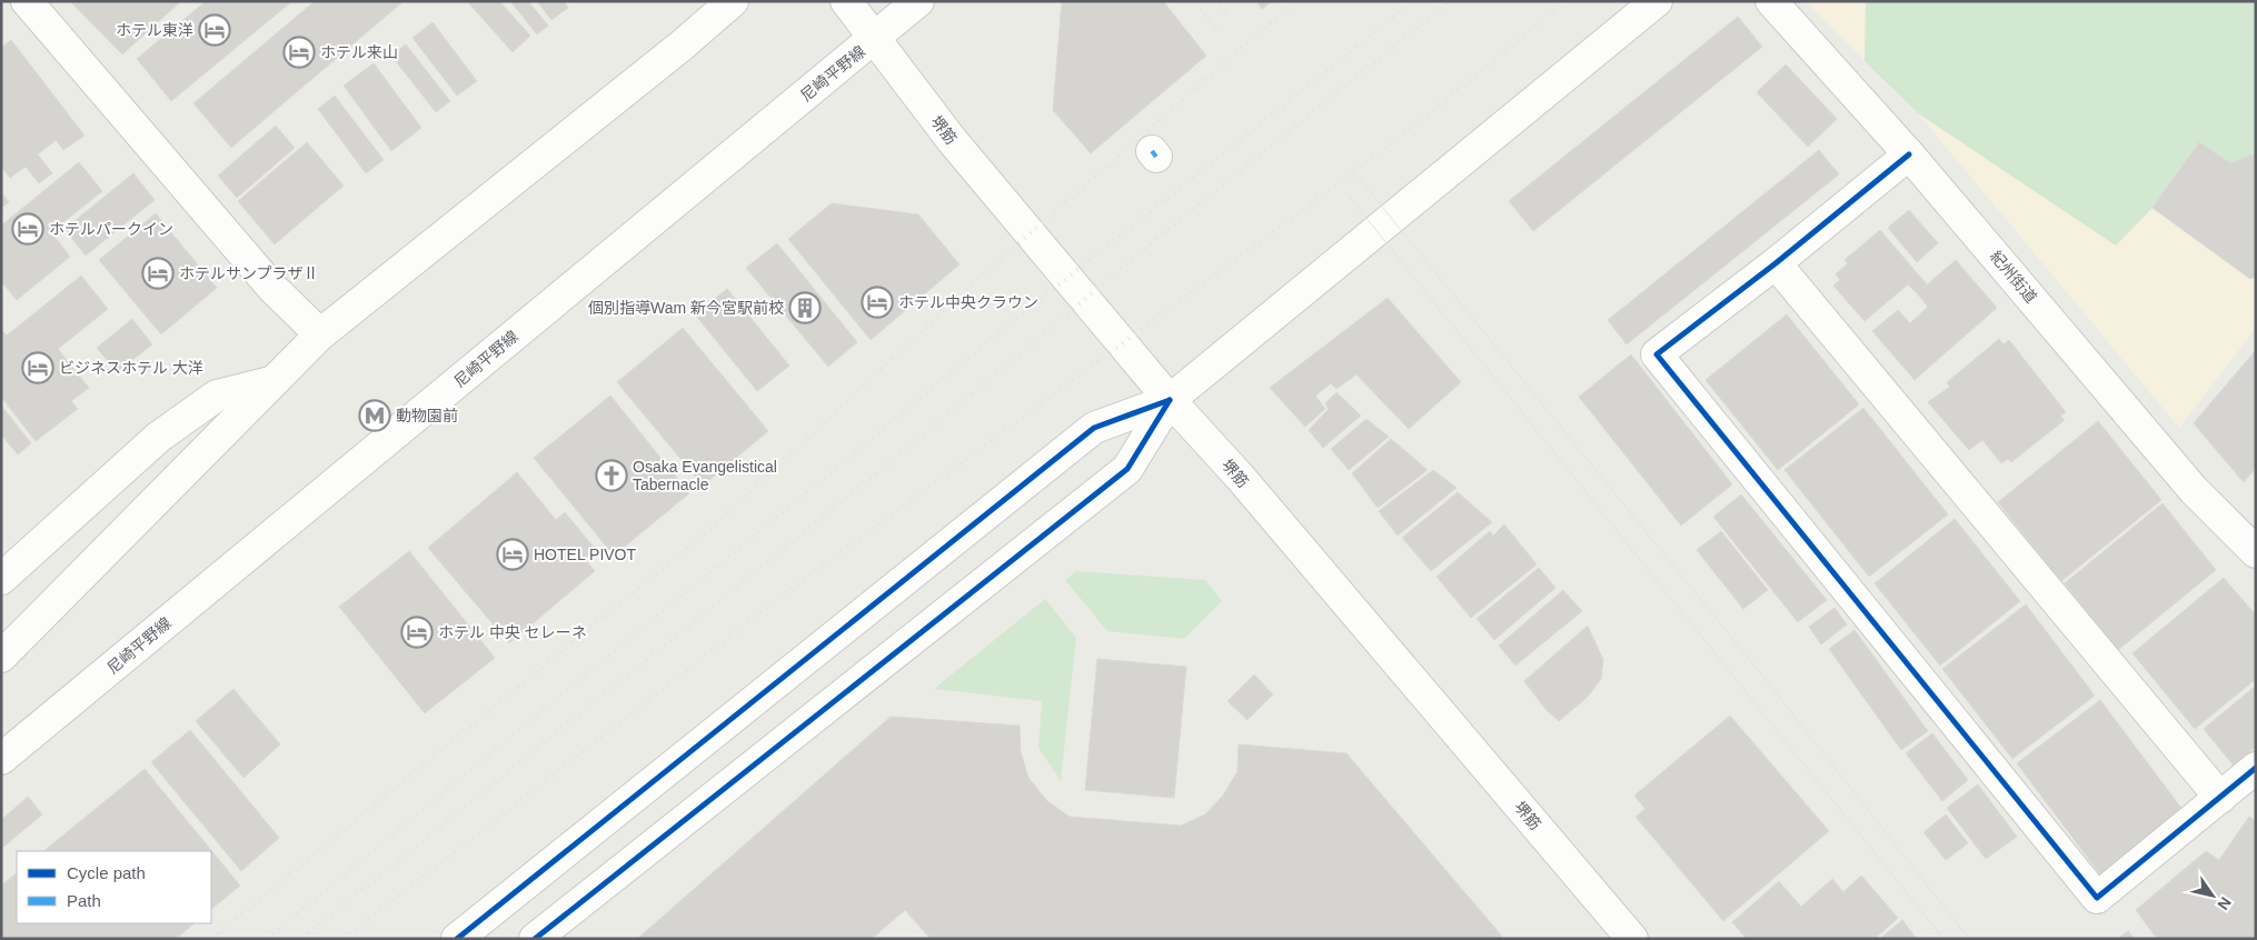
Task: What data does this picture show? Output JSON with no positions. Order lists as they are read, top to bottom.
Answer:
{
  "streets": {
    "street": ["尼崎平野線", "堺筋", "紀州街道"]
  },
  "crossings": [
    ["尼崎平野線", "堺筋"]
  ],
  "places": {
    "hotel": [
      "ホテル東洋",
      "ホテル来山",
      "ホテルパークイン",
      "ホテルサンプラザⅡ",
      "ホテル中央クラウン",
      "ビジネスホテル 大洋",
      "HOTEL PIVOT",
      "ホテル 中央 セレーネ"
    ],
    "building": ["個別指導Wam 新今宮駅前校"],
    "metro station": ["動物園前"],
    "church": ["Osaka Evangelistical Tabernacle"]
  },
  "legend": ["Cycle path", "Path"],
  "north": "bottom right"
}
